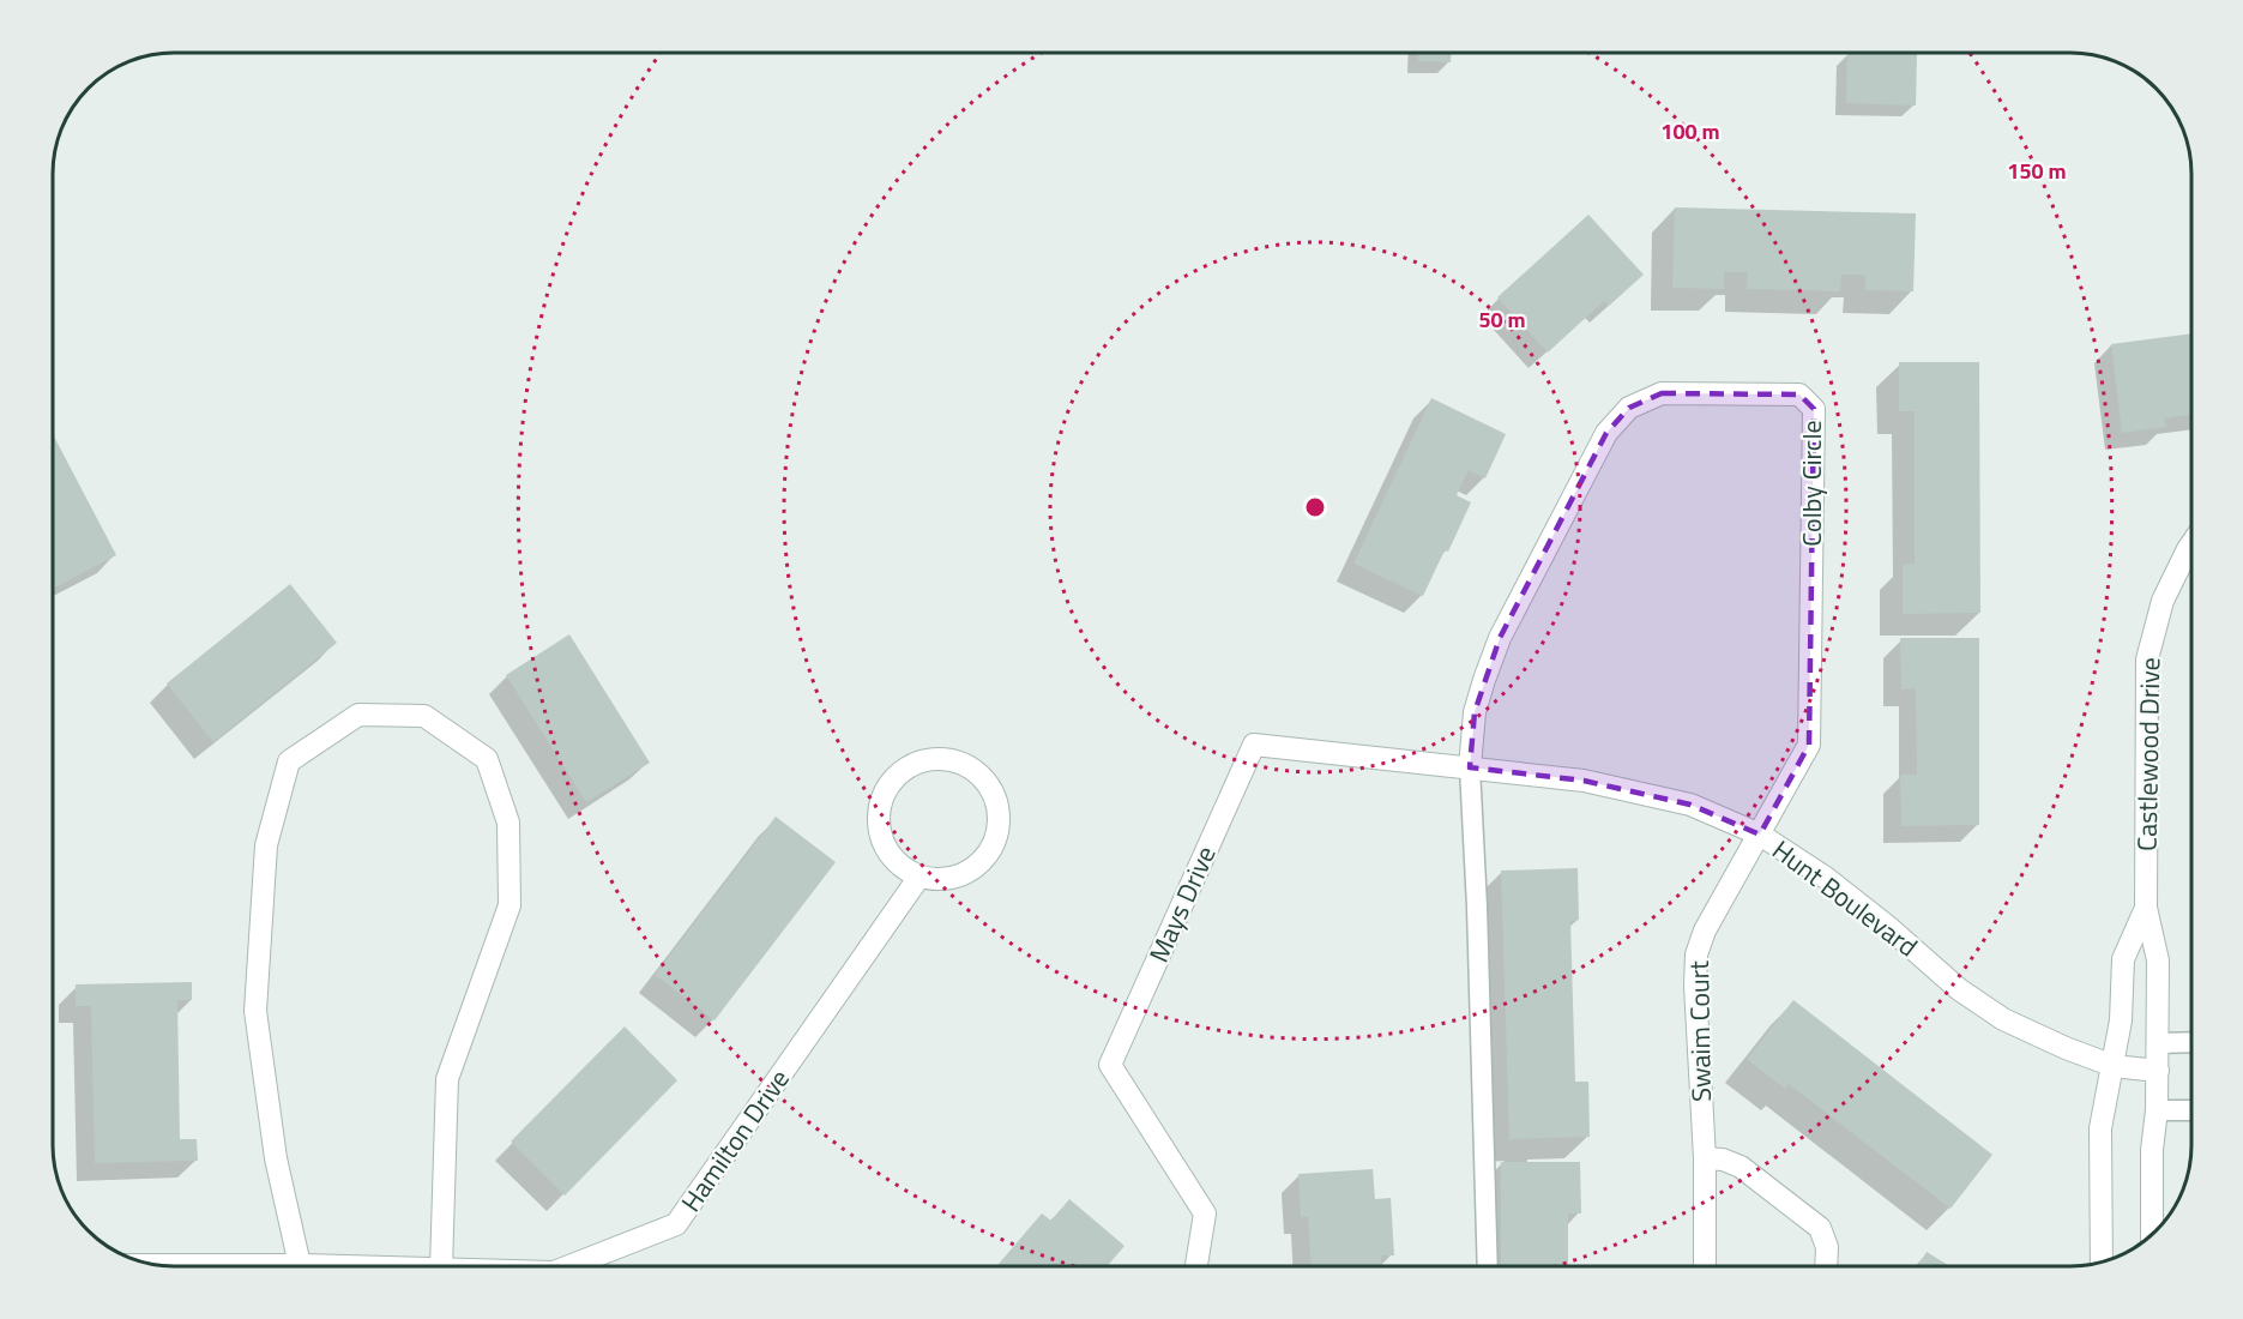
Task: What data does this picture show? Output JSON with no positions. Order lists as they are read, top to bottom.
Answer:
{
  "streets": {
    "street": [
      "Colby Circle",
      "Castlewood Drive",
      "Hunt Boulevard",
      "Mays Drive",
      "Swaim Court",
      "Hamilton Drive"
    ]
  },
  "crossings": [
    ["Colby Circle", "Hunt Boulevard"],
    ["Colby Circle", "Swaim Court"],
    ["Castlewood Drive", "Hunt Boulevard"],
    ["Hunt Boulevard", "Mays Drive"],
    ["Hunt Boulevard", "Swaim Court"]
  ],
  "rings": ["100 m", "150 m", "50 m"]
}
